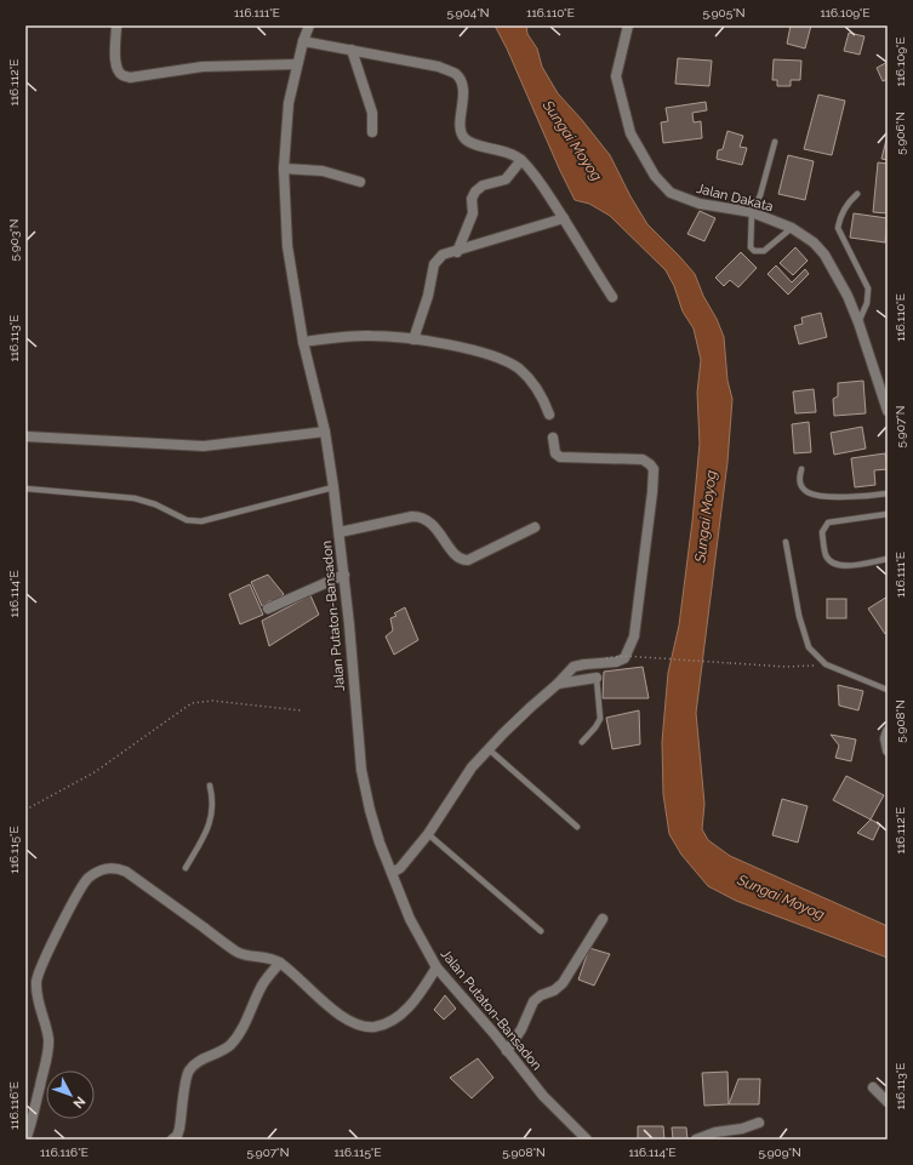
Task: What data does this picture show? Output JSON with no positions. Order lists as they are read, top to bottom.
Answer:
{
  "streets": {
    "street": ["Jalan Dakata", "Jalan Putaton-Bansadon"]
  },
  "water": ["Sungai Moyog"],
  "north": "bottom right",
  "coordinates": [
    "116.111°E",
    "5.904°N",
    "116.110°E",
    "5.905°N",
    "116.109°E",
    "116.112°E",
    "5.906°N",
    "5.903°N",
    "116.113°E",
    "5.907°N",
    "116.114°E",
    "5.908°N",
    "116.115°E",
    "116.116°E",
    "5.909°N"
  ]
}
